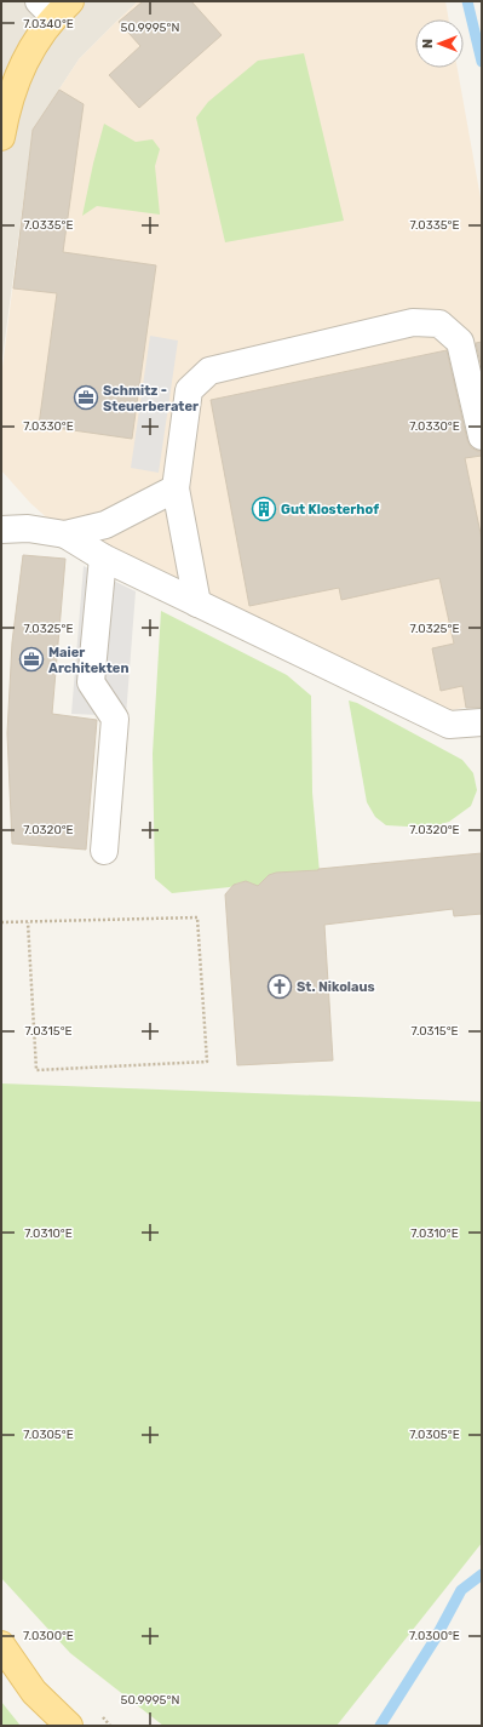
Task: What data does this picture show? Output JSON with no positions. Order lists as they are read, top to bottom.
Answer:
{
  "places": {
    "office": ["Schmitz - Steuerberater", "Maier Architekten"],
    "building": ["Gut Klosterhof"],
    "church": ["St. Nikolaus"]
  },
  "north": "left",
  "coordinates": [
    "7.0340°E",
    "50.9995°N",
    "7.0335°E",
    "7.0330°E",
    "7.0325°E",
    "7.0320°E",
    "7.0315°E",
    "7.0310°E",
    "7.0305°E",
    "7.0300°E"
  ]
}
